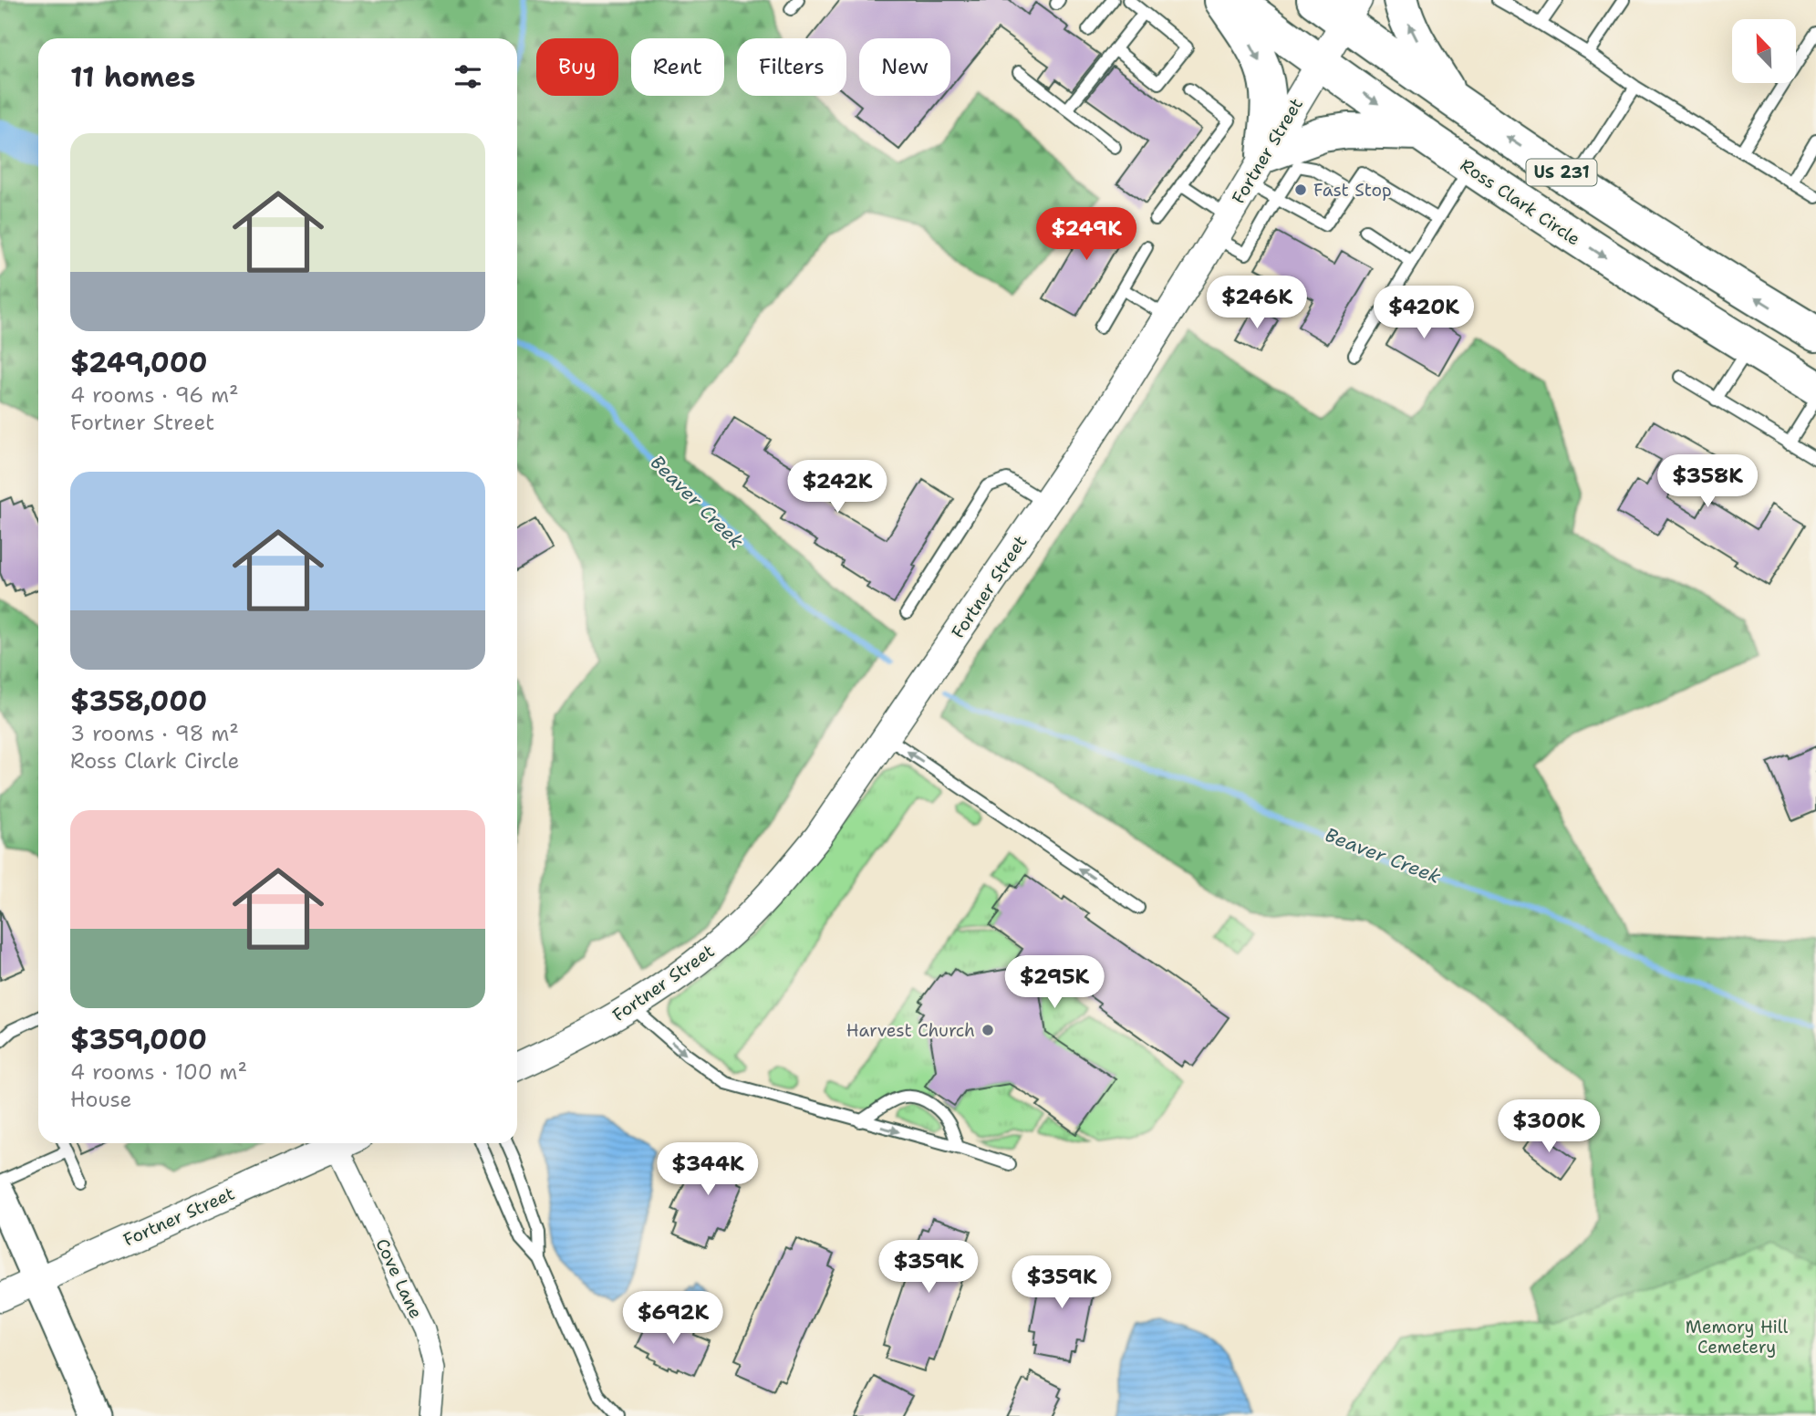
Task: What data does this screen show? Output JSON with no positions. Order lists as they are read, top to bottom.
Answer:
{
  "streets": {
    "highway": ["US 231", "Ross Clark Circle"],
    "street": ["Fortner Street", "Cove Lane"]
  },
  "crossings": [
    ["Fortner Street", "US 231"],
    ["Fortner Street", "Ross Clark Circle"]
  ],
  "water": ["Beaver Creek"],
  "parks": ["Memory Hill Cemetery"],
  "places": ["Fast Stop", "Harvest Church"],
  "north": "top left",
  "page": {
    "chip": [
      "Buy",
      "Rent",
      "Filters",
      "New"
    ],
    "heading": "11 homes",
    "list": [
      {
        "name": "$249,000",
        "note": "4 rooms · 96 m² · Fortner Street"
      },
      {
        "name": "$358,000",
        "note": "3 rooms · 98 m² · Ross Clark Circle"
      },
      {
        "name": "$359,000",
        "note": "4 rooms · 100 m² · House"
      }
    ],
    "price": [
      "$249K",
      "$246K",
      "$420K",
      "$358K",
      "$242K",
      "$295K",
      "$300K",
      "$344K",
      "$359K",
      "$359K",
      "$692K"
    ]
  }
}
